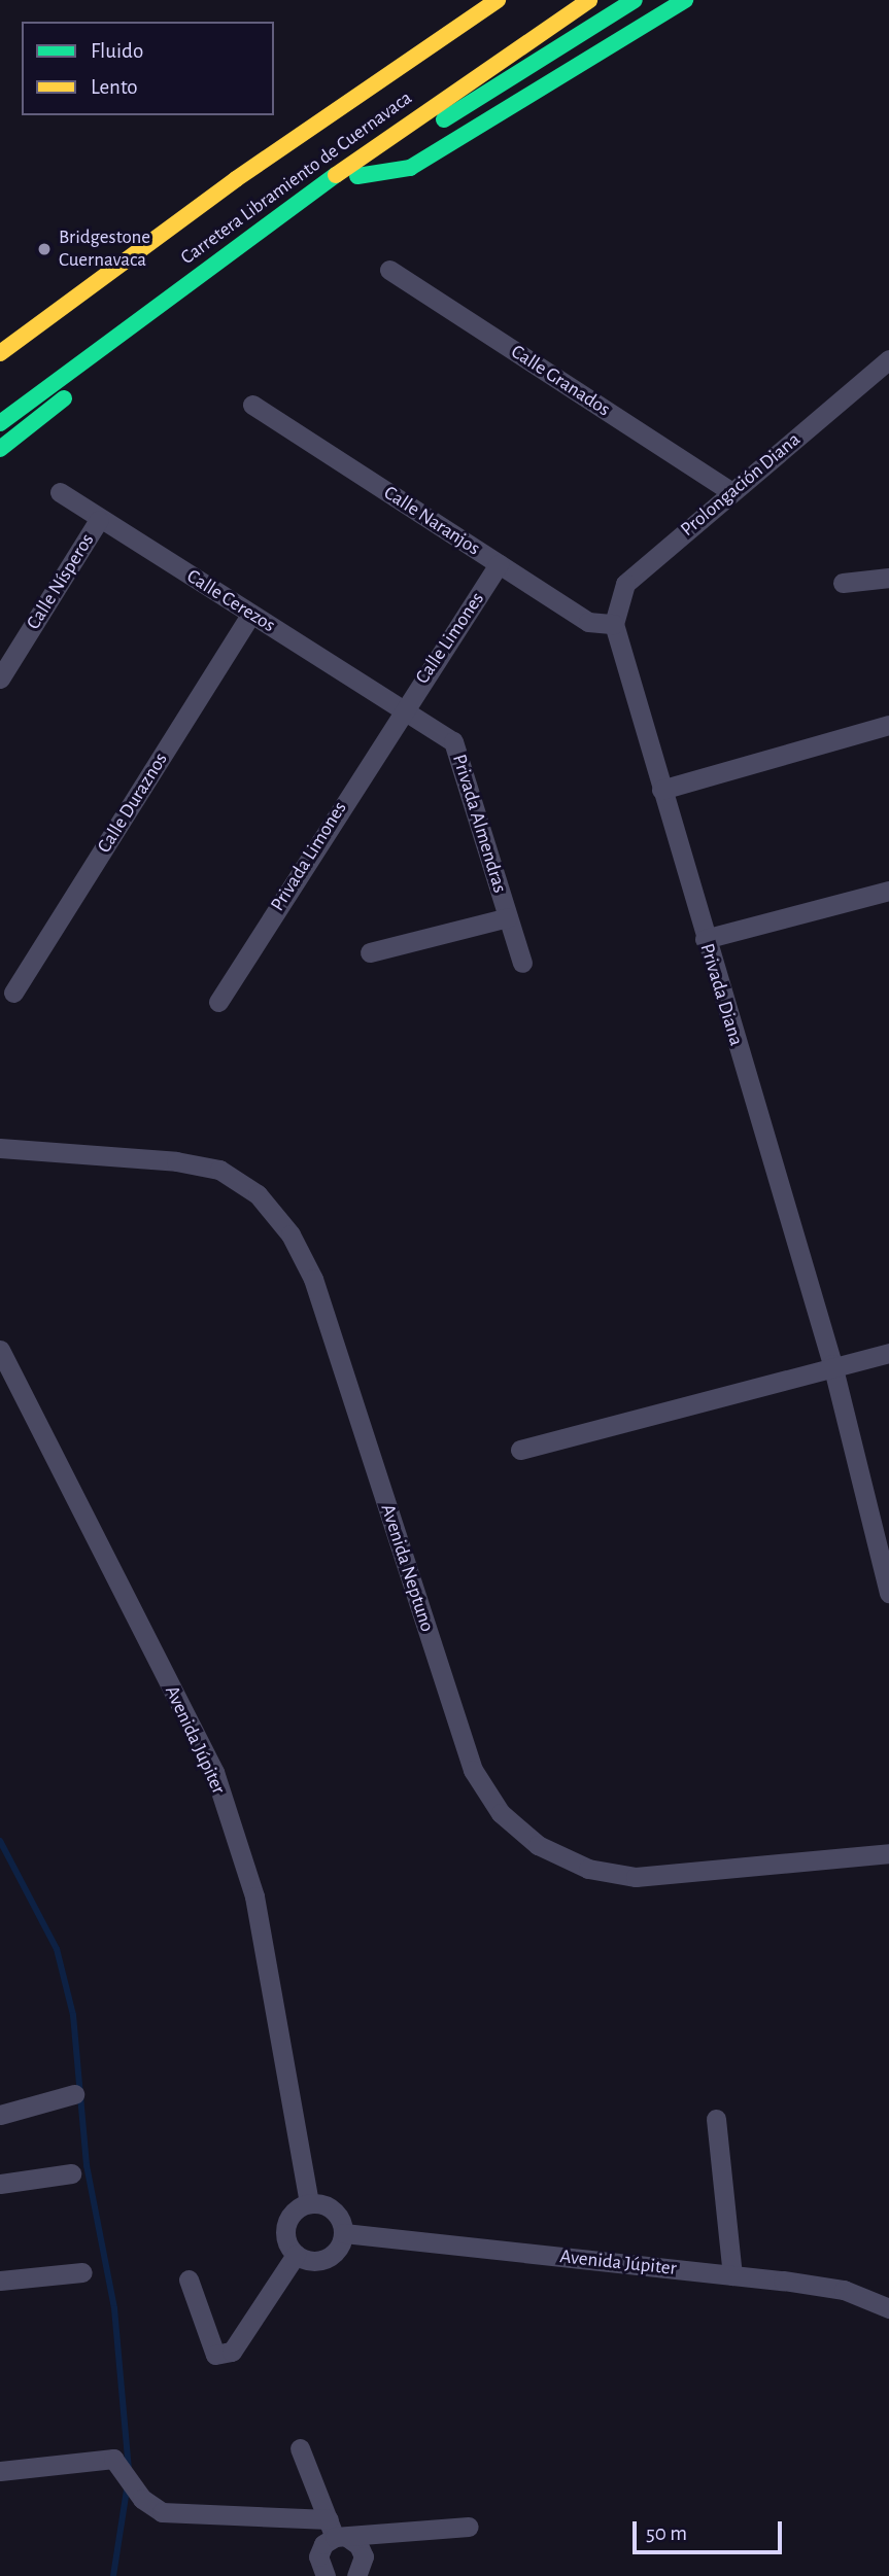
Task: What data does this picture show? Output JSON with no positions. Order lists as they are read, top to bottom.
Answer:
{
  "streets": {
    "main road": ["Carretera Libramiento de Cuernavaca"],
    "street": [
      "Calle Granados",
      "Prolongación Diana",
      "Calle Naranjos",
      "Calle Nísperos",
      "Calle Cerezos",
      "Calle Limones",
      "Calle Duraznos",
      "Privada Almendras",
      "Privada Limones",
      "Privada Diana",
      "Avenida Neptuno",
      "Avenida Júpiter"
    ]
  },
  "crossings": [
    ["Calle Granados", "Prolongación Diana"],
    ["Prolongación Diana", "Calle Naranjos"],
    ["Prolongación Diana", "Privada Diana"],
    ["Calle Naranjos", "Calle Limones"],
    ["Calle Naranjos", "Privada Diana"],
    ["Calle Nísperos", "Calle Cerezos"],
    ["Calle Cerezos", "Calle Limones"],
    ["Calle Cerezos", "Calle Duraznos"],
    ["Calle Cerezos", "Privada Almendras"],
    ["Calle Cerezos", "Privada Limones"],
    ["Calle Limones", "Privada Almendras"],
    ["Calle Limones", "Privada Limones"],
    ["Privada Almendras", "Privada Limones"]
  ],
  "places": ["Bridgestone Cuernavaca"],
  "legend": ["Fluido", "Lento"],
  "scale_bar": "50 m"
}
